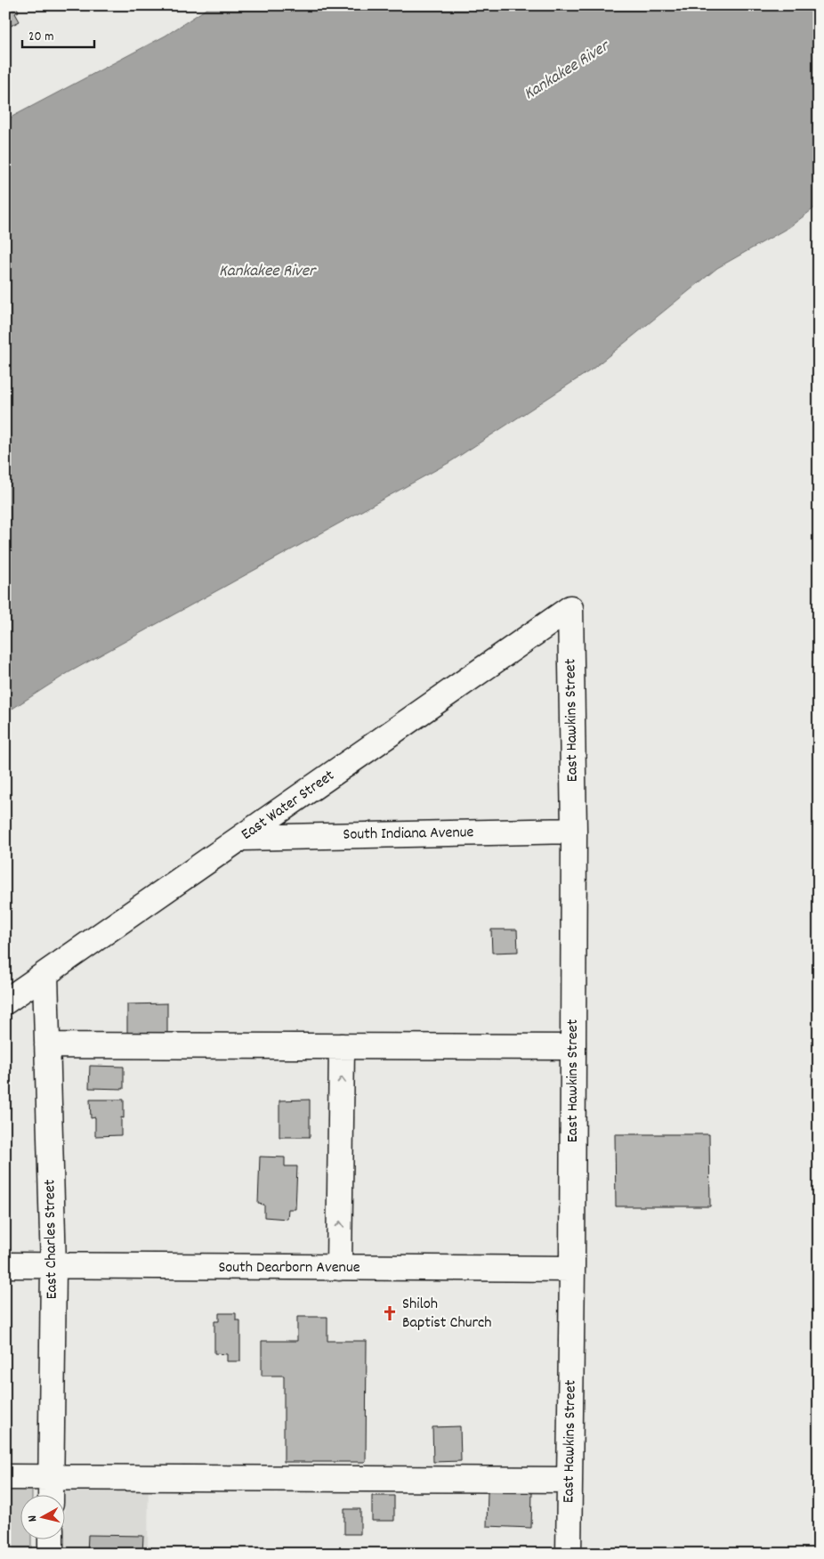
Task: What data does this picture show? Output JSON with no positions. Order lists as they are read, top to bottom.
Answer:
{
  "streets": {
    "street": [
      "East Hawkins Street",
      "East Water Street",
      "South Indiana Avenue",
      "East Charles Street",
      "South Dearborn Avenue"
    ]
  },
  "crossings": [
    ["East Hawkins Street", "East Water Street"],
    ["East Hawkins Street", "South Indiana Avenue"],
    ["East Hawkins Street", "South Dearborn Avenue"],
    ["East Water Street", "South Indiana Avenue"],
    ["East Water Street", "East Charles Street"],
    ["East Charles Street", "South Dearborn Avenue"]
  ],
  "water": ["Kankakee River"],
  "places": {
    "church": ["Shiloh Baptist Church"]
  },
  "scale_bar": "20 m",
  "north": "left"
}
